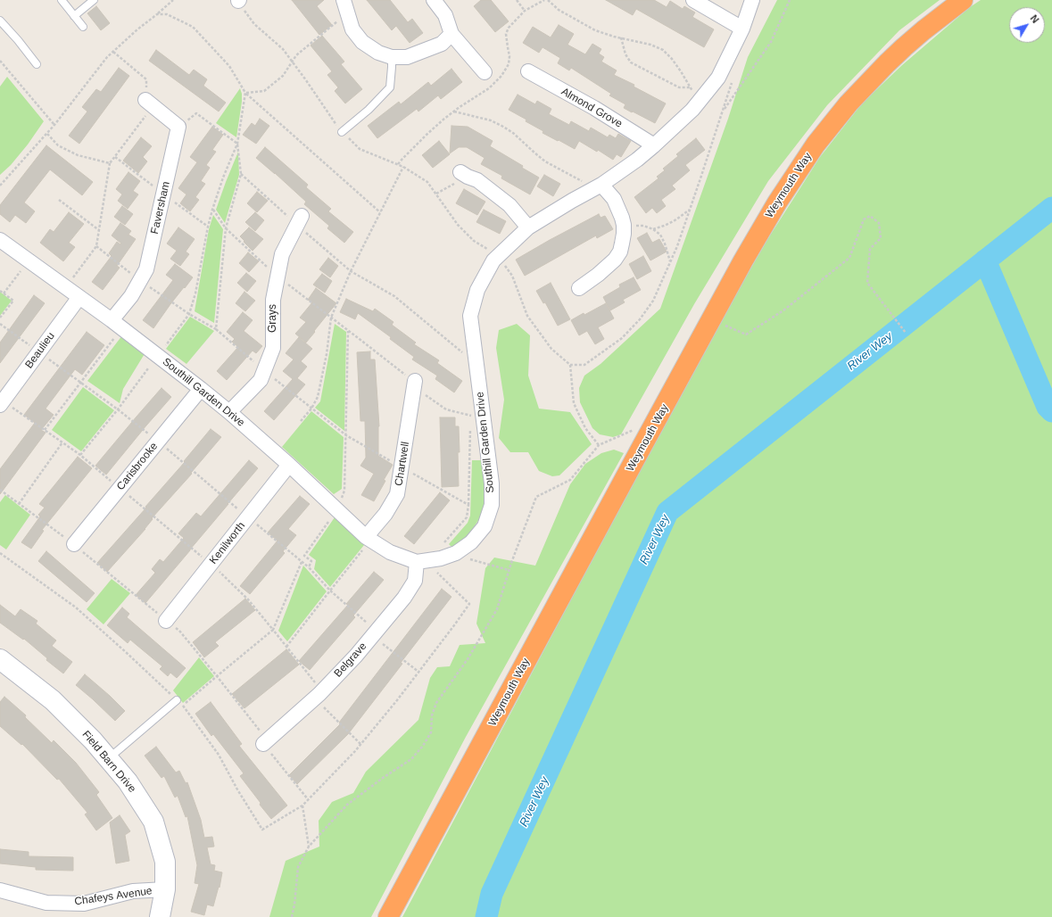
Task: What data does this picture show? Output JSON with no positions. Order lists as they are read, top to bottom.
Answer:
{
  "streets": {
    "highway": ["Weymouth Way"],
    "street": [
      "Almond Grove",
      "Faversham",
      "Grays",
      "Beaulieu",
      "Southill Garden Drive",
      "Chartwell",
      "Carisbrooke",
      "Kenilworth",
      "Belgrave",
      "Field Barn Drive",
      "Chafeys Avenue"
    ]
  },
  "crossings": [
    ["Almond Grove", "Southill Garden Drive"],
    ["Faversham", "Southill Garden Drive"],
    ["Grays", "Southill Garden Drive"],
    ["Beaulieu", "Southill Garden Drive"],
    ["Southill Garden Drive", "Chartwell"],
    ["Southill Garden Drive", "Carisbrooke"],
    ["Southill Garden Drive", "Kenilworth"],
    ["Southill Garden Drive", "Belgrave"],
    ["Field Barn Drive", "Chafeys Avenue"]
  ],
  "water": ["River Wey"],
  "north": "top right"
}
